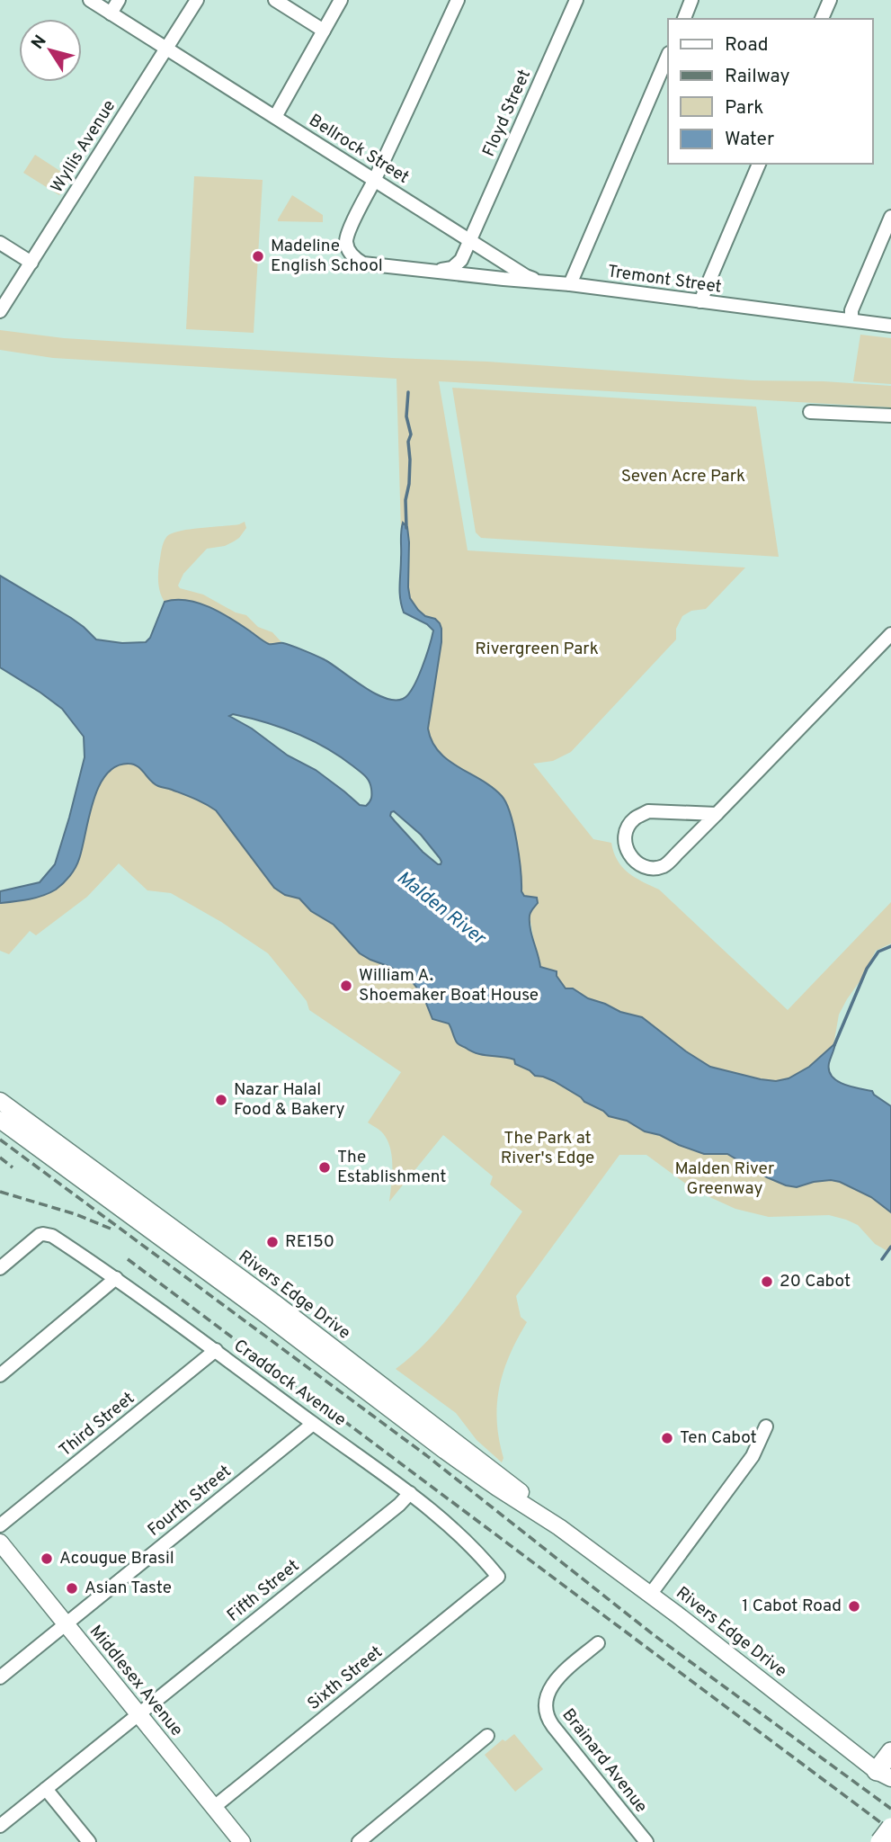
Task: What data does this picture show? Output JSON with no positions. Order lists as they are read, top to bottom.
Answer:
{
  "streets": {
    "main road": ["Rivers Edge Drive", "Middlesex Avenue"],
    "street": [
      "Floyd Street",
      "Wyllis Avenue",
      "Bellrock Street",
      "Tremont Street",
      "Craddock Avenue",
      "Third Street",
      "Fourth Street",
      "Fifth Street",
      "Sixth Street",
      "Brainard Avenue"
    ]
  },
  "crossings": [
    ["Floyd Street", "Bellrock Street"],
    ["Floyd Street", "Tremont Street"],
    ["Wyllis Avenue", "Bellrock Street"],
    ["Bellrock Street", "Tremont Street"],
    ["Craddock Avenue", "Third Street"],
    ["Craddock Avenue", "Fourth Street"],
    ["Craddock Avenue", "Fifth Street"],
    ["Craddock Avenue", "Sixth Street"],
    ["Fourth Street", "Middlesex Avenue"],
    ["Fifth Street", "Middlesex Avenue"],
    ["Sixth Street", "Middlesex Avenue"]
  ],
  "water": ["Malden River"],
  "parks": [
    "Seven Acre Park",
    "Rivergreen Park",
    "The Park at River's Edge",
    "Malden River Greenway"
  ],
  "places": [
    "Madeline English School",
    "William A. Shoemaker Boat House",
    "Nazar Halal Food & Bakery",
    "The Establishment",
    "RE150",
    "20 Cabot",
    "Ten Cabot",
    "Acougue Brasil",
    "Asian Taste",
    "1 Cabot Road"
  ],
  "legend": [
    "Road",
    "Railway",
    "Park",
    "Water"
  ],
  "north": "top left"
}
